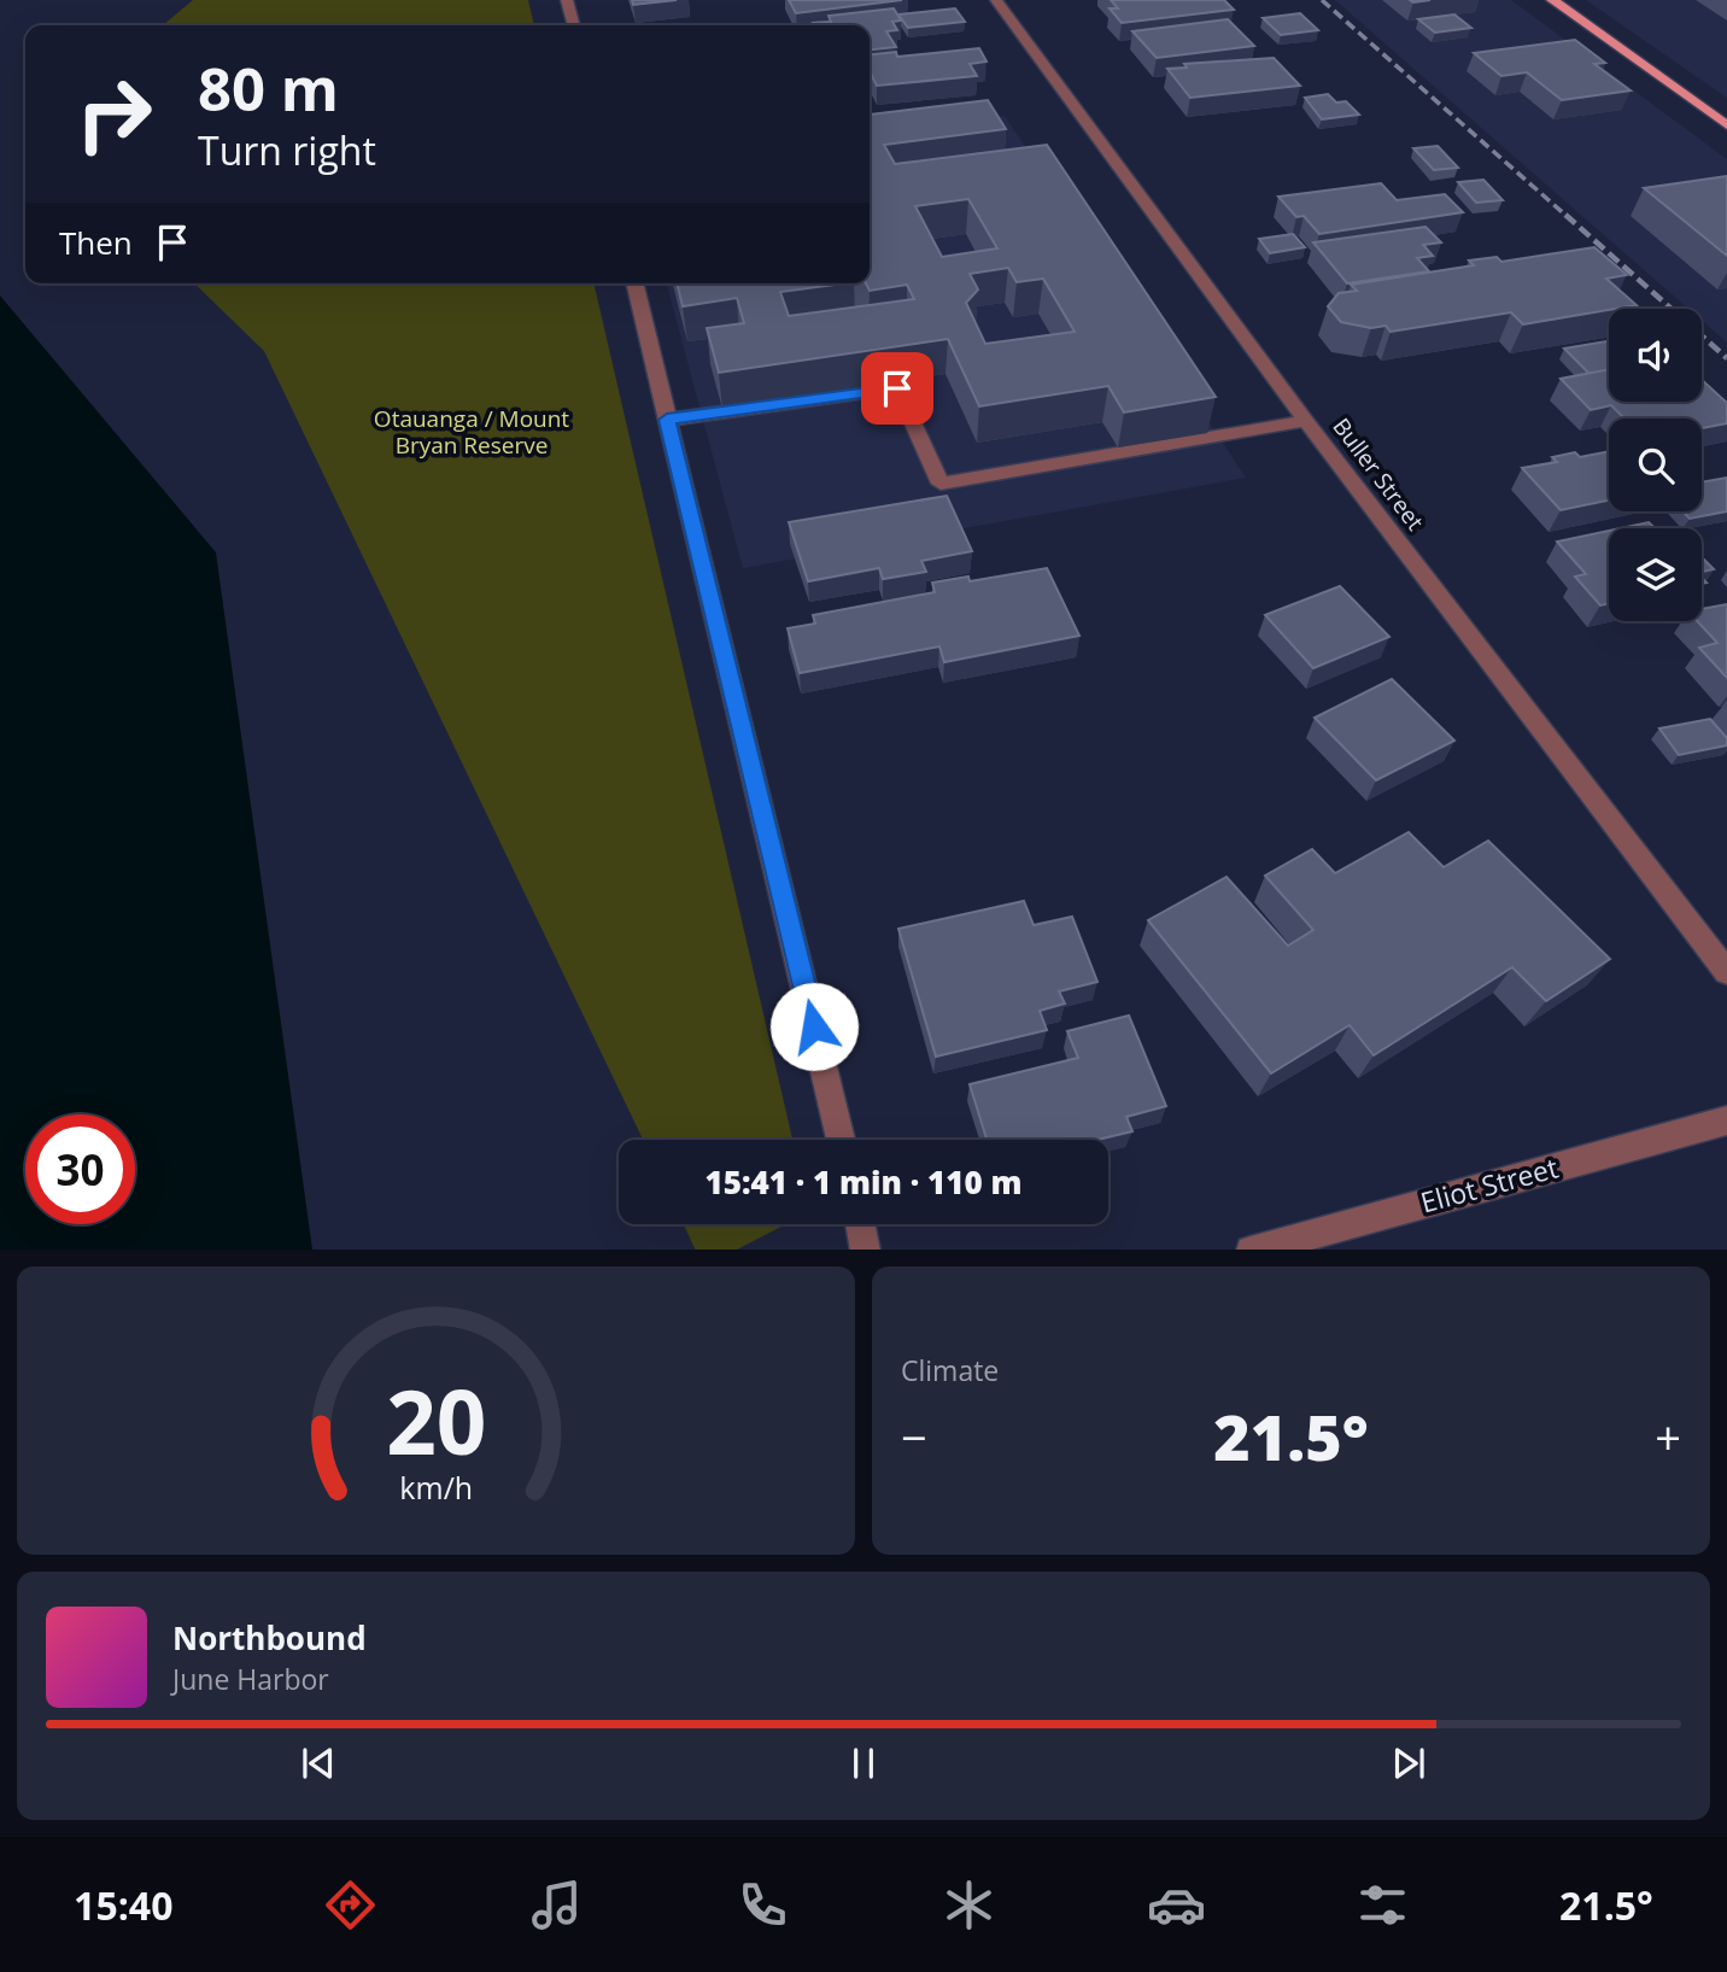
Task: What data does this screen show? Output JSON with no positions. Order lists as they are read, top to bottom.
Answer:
{
  "streets": {
    "street": ["Buller Street", "Eliot Street"]
  },
  "parks": ["Otauanga / Mount Bryan Reserve"],
  "page": {
    "turn": ["80 m", "Turn right"],
    "then": "Then",
    "limit": "30",
    "trip": "15:41 · 1 min · 110 m",
    "tile": "Climate",
    "heat": ["−", "21.5°", "+"],
    "song": ["Northbound", "June Harbor"],
    "tabs": ["15:40", "21.5°"],
    "gauge": ["20", "km/h"]
  }
}
